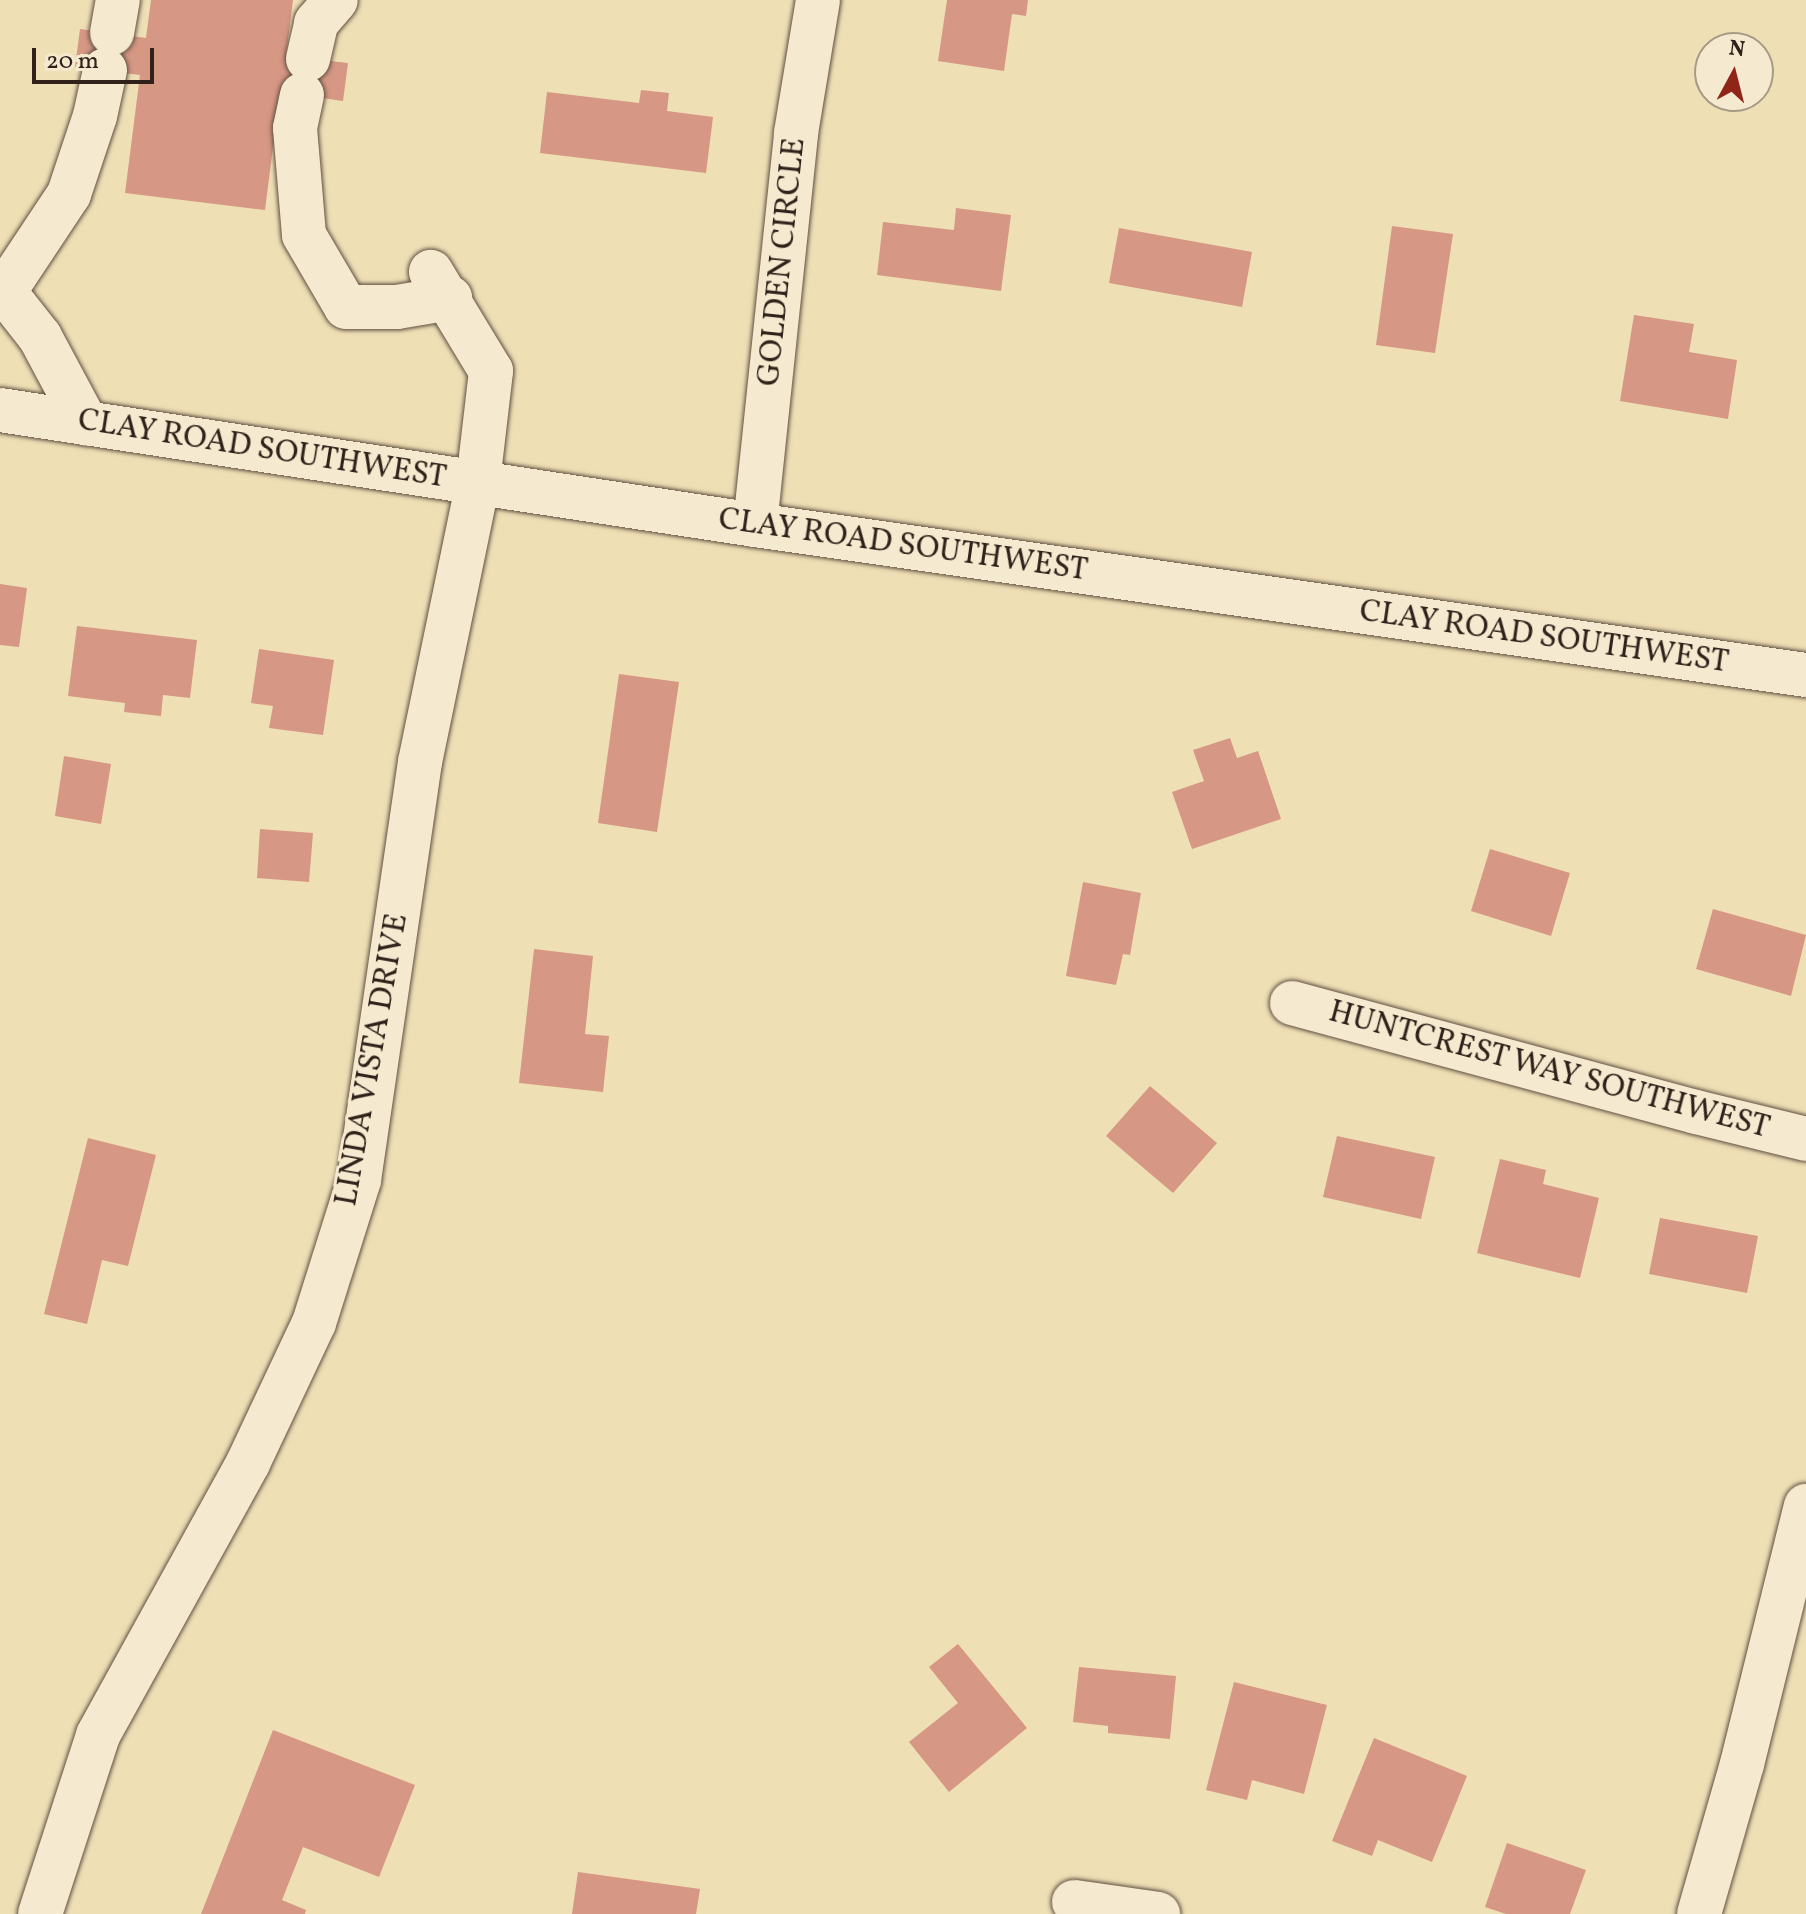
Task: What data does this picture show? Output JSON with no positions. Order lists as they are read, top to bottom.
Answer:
{
  "streets": {
    "street": [
      "GOLDEN CIRCLE",
      "CLAY ROAD SOUTHWEST",
      "LINDA VISTA DRIVE",
      "HUNTCREST WAY SOUTHWEST"
    ]
  },
  "crossings": [
    ["GOLDEN CIRCLE", "CLAY ROAD SOUTHWEST"],
    ["CLAY ROAD SOUTHWEST", "LINDA VISTA DRIVE"]
  ],
  "scale_bar": "20 m",
  "north": "top"
}
